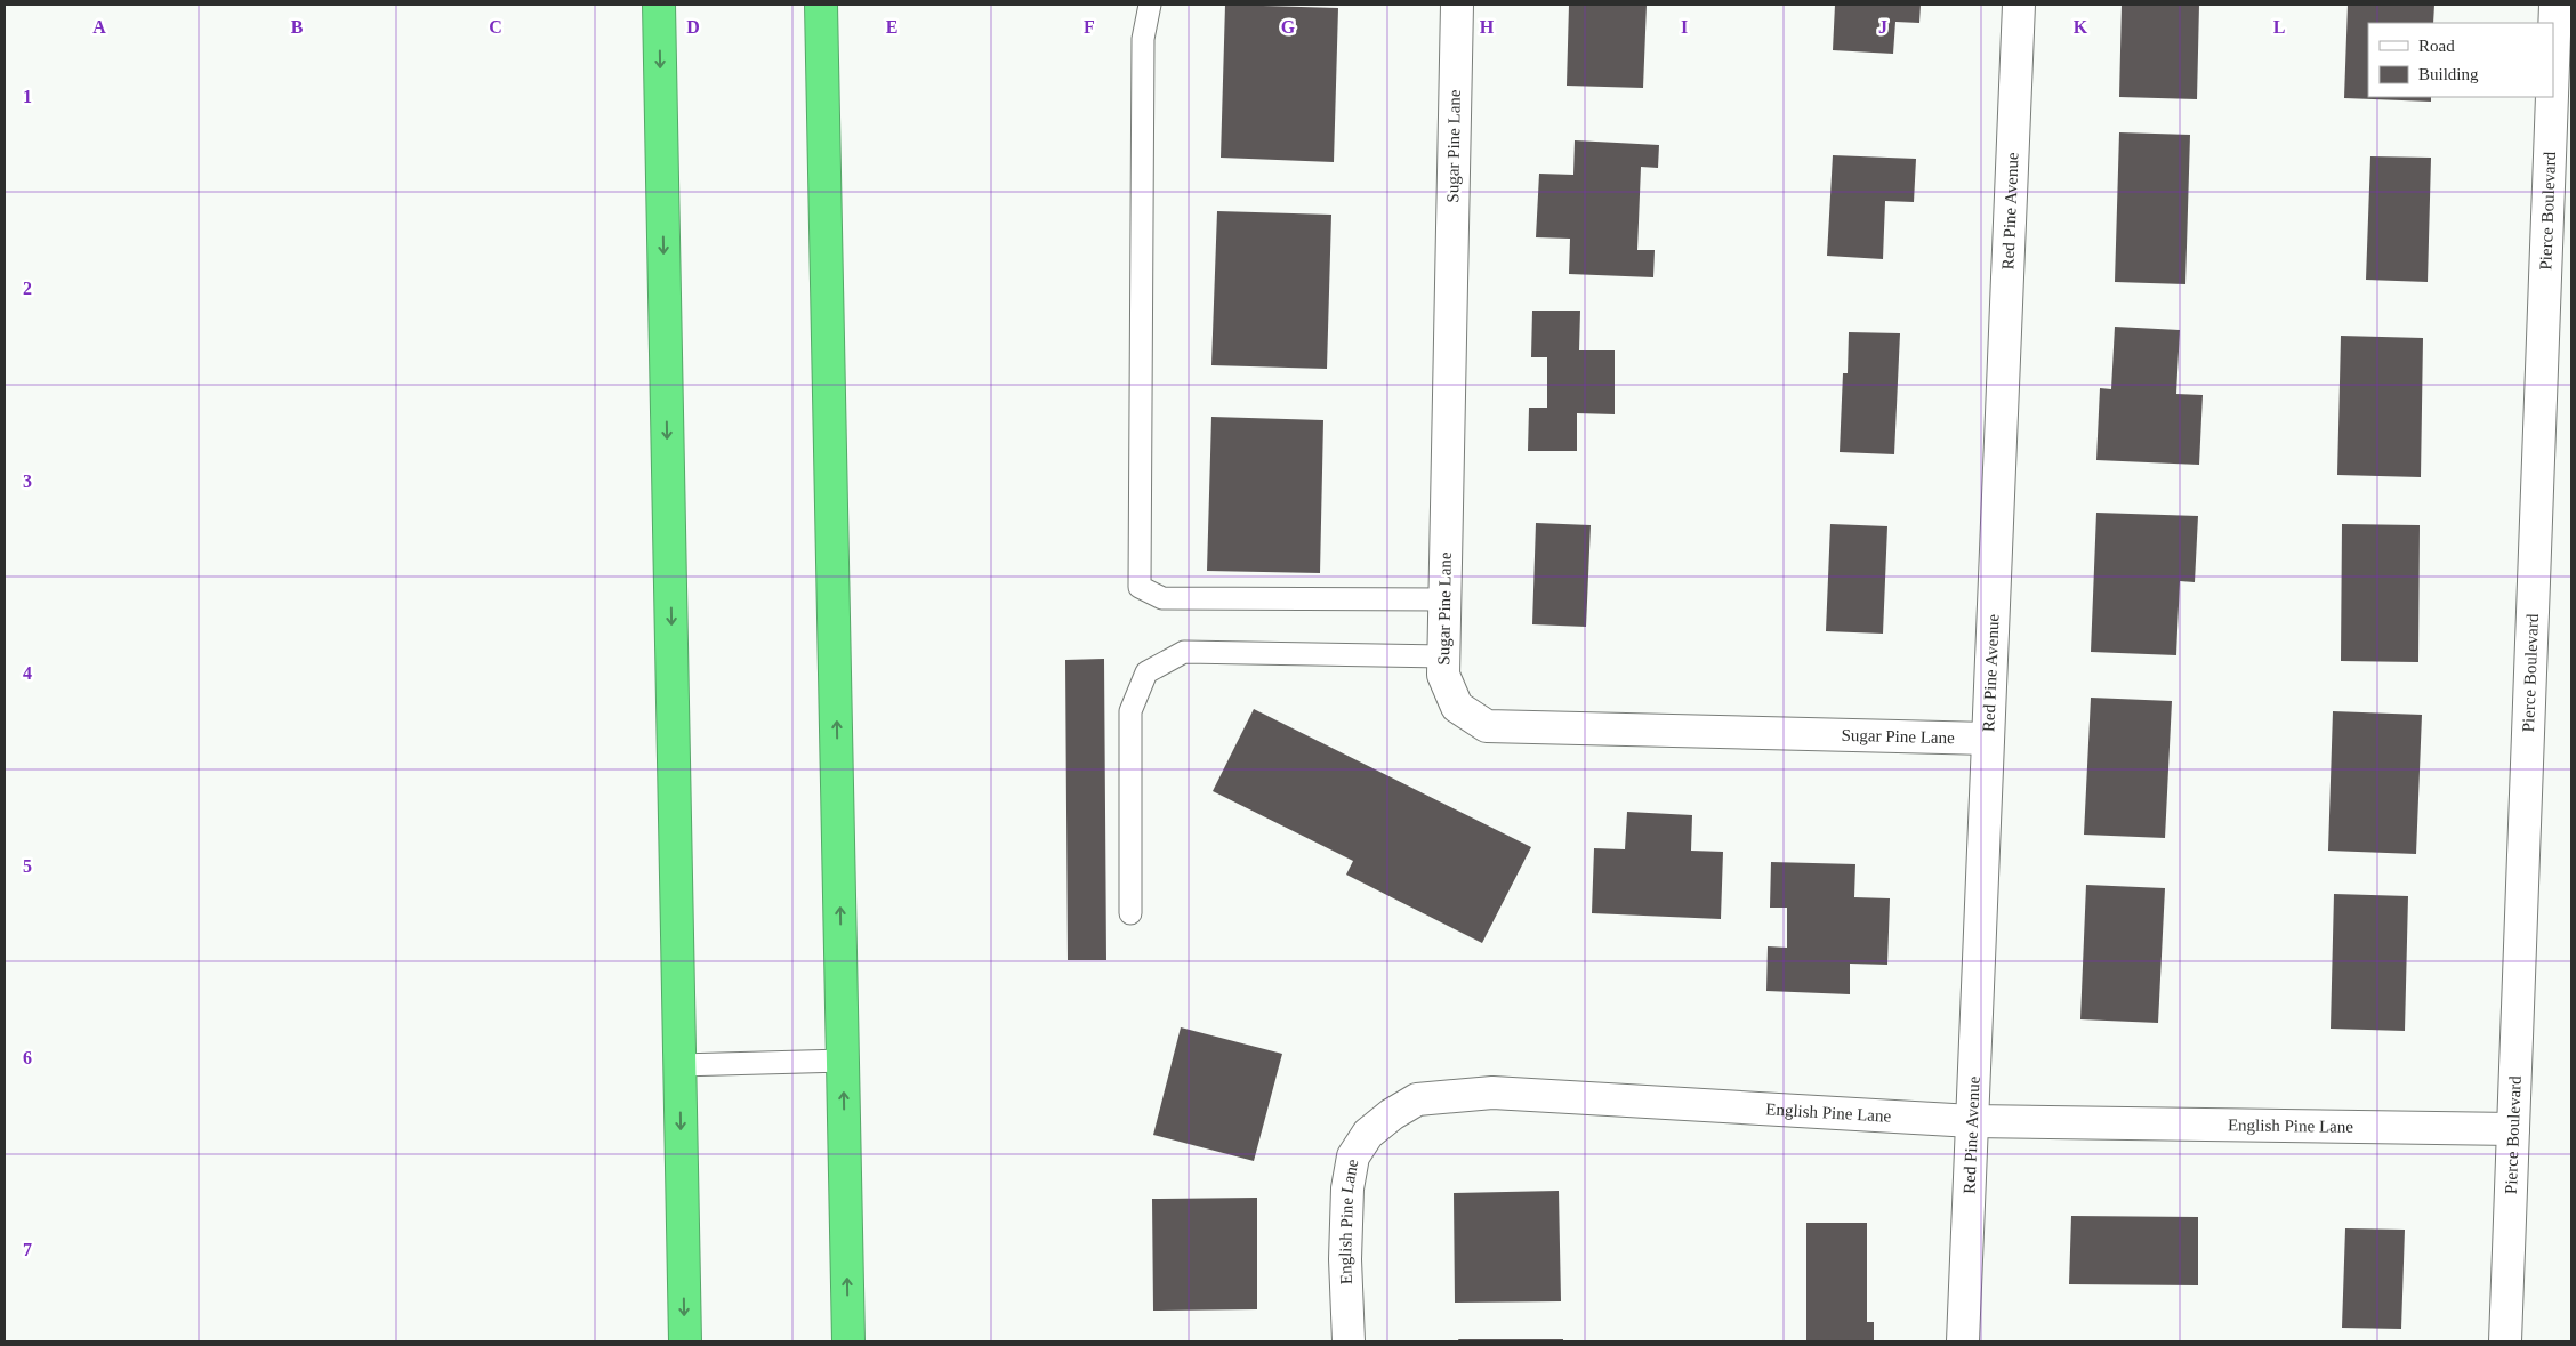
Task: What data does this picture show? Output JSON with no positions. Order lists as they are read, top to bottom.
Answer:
{
  "streets": {
    "street": [
      "Sugar Pine Lane",
      "Red Pine Avenue",
      "Pierce Boulevard",
      "English Pine Lane"
    ]
  },
  "crossings": [
    ["Sugar Pine Lane", "Red Pine Avenue"],
    ["Red Pine Avenue", "English Pine Lane"],
    ["Pierce Boulevard", "English Pine Lane"]
  ],
  "legend": ["Road", "Building"],
  "grid": {
    "columns": [
      "A",
      "B",
      "C",
      "D",
      "E",
      "F",
      "G",
      "H",
      "I",
      "J",
      "K",
      "L"
    ],
    "rows": [
      "1",
      "2",
      "3",
      "4",
      "5",
      "6",
      "7"
    ]
  }
}
